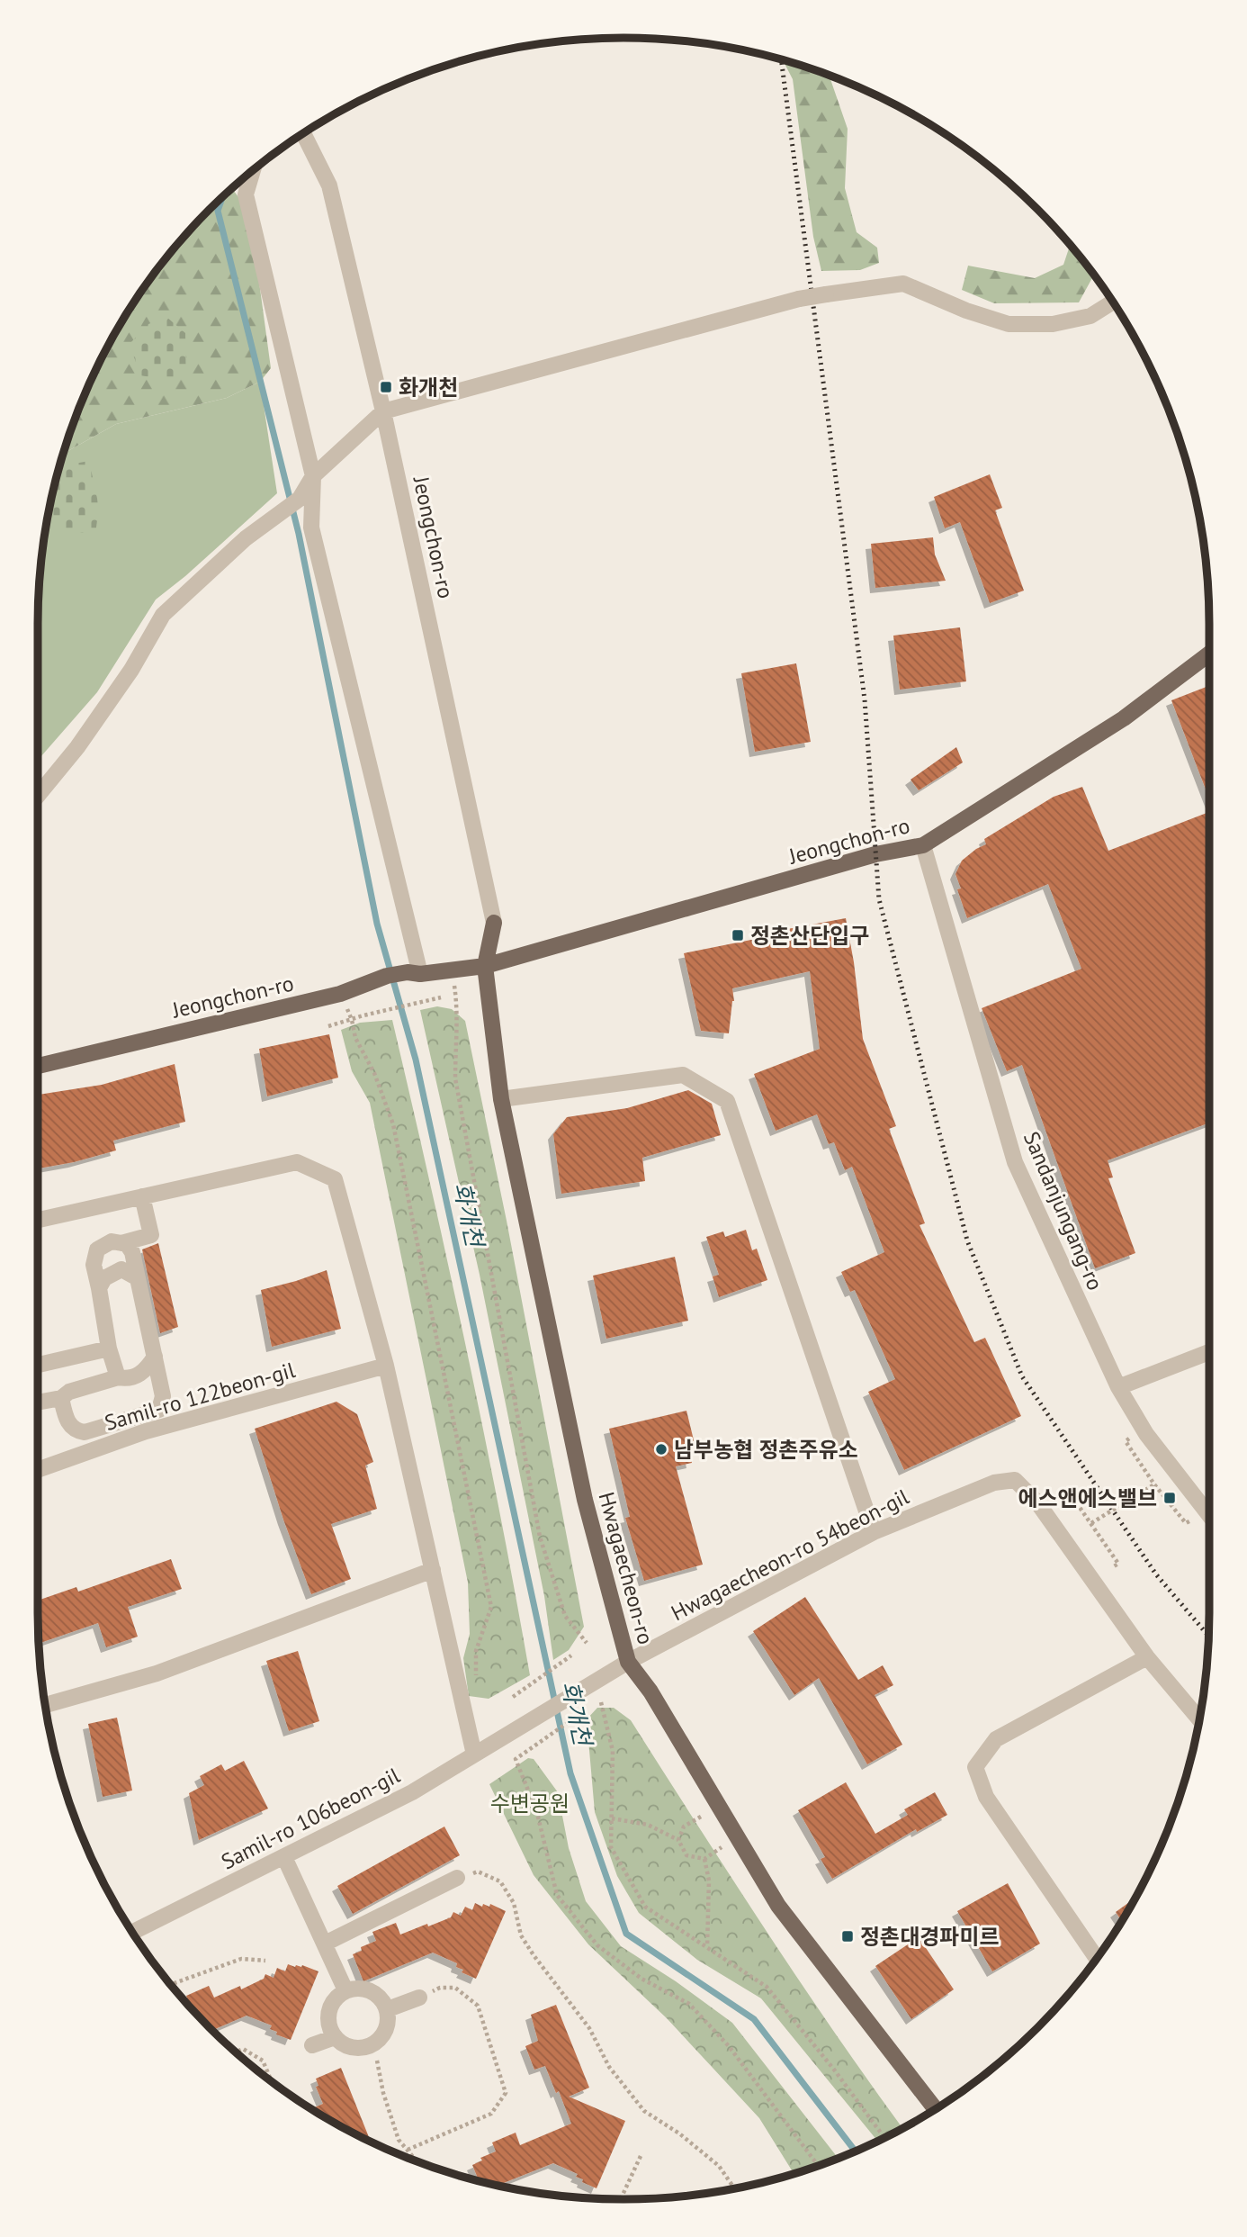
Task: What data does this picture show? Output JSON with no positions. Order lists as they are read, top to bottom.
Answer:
{
  "streets": {
    "main road": ["Jeongchon-ro", "Hwagaecheon-ro"],
    "street": [
      "Sandanjungang-ro",
      "Samil-ro 122beon-gil",
      "Hwagaecheon-ro 54beon-gil",
      "Samil-ro 106beon-gil"
    ]
  },
  "crossings": [
    ["Jeongchon-ro", "Sandanjungang-ro"],
    ["Jeongchon-ro", "Hwagaecheon-ro"],
    ["Hwagaecheon-ro 54beon-gil", "Hwagaecheon-ro"],
    ["Hwagaecheon-ro 54beon-gil", "Samil-ro 106beon-gil"],
    ["Hwagaecheon-ro", "Samil-ro 106beon-gil"]
  ],
  "water": ["화개천"],
  "parks": ["수변공원"],
  "places": {
    "transit": [
      "화개천",
      "정촌산단입구",
      "에스앤에스밸브",
      "정촌대경파미르"
    ],
    "other": ["남부농협 정촌주유소"]
  }
}
